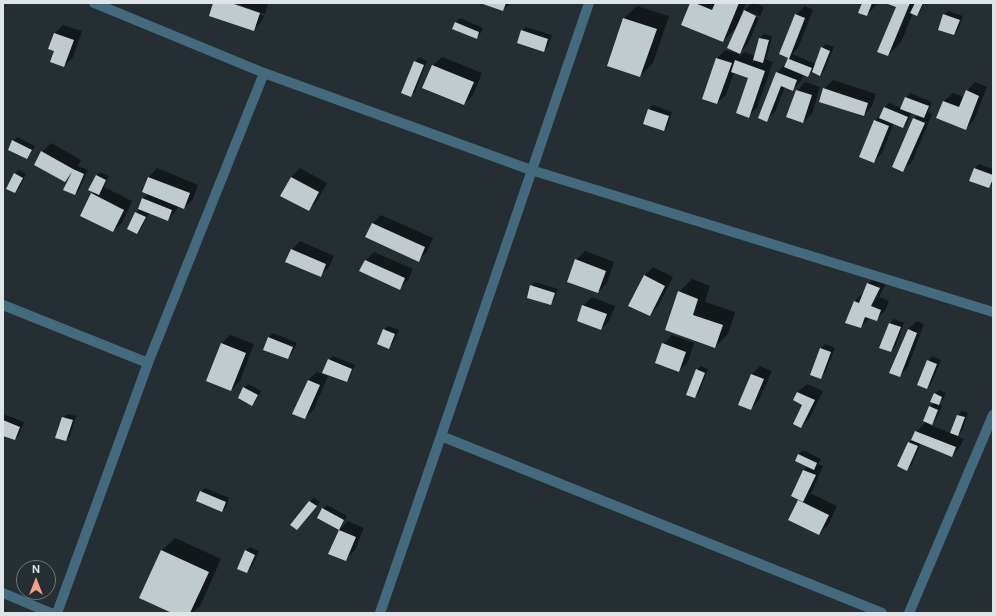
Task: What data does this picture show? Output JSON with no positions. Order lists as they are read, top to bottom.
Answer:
{
  "north": "top"
}
